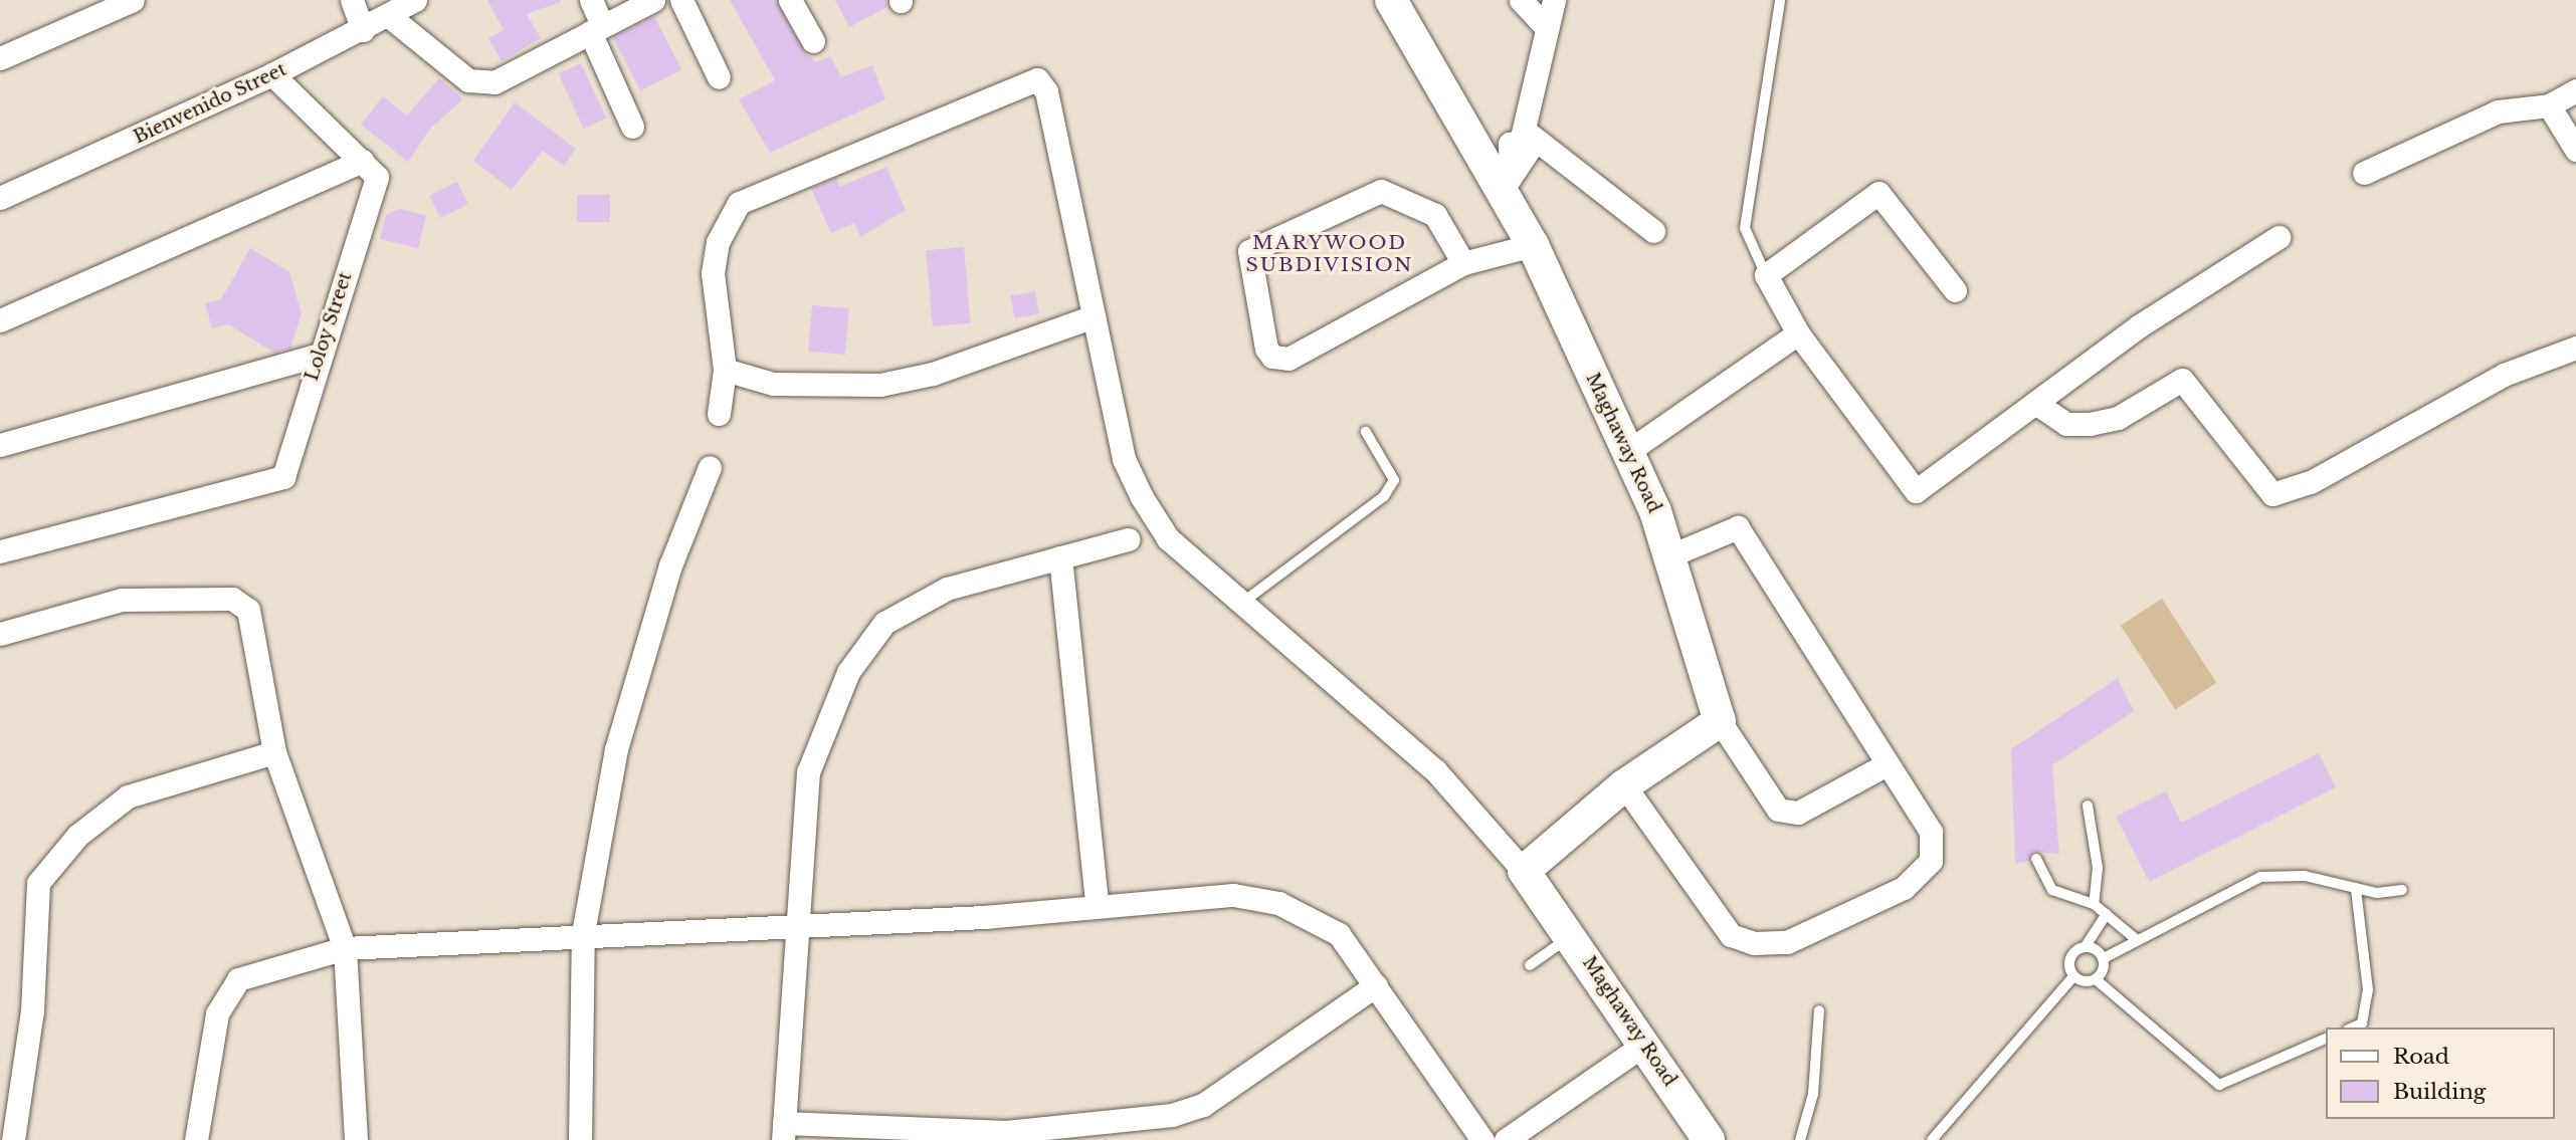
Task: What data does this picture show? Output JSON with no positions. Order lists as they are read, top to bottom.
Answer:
{
  "streets": {
    "street": ["Bienvenido Street", "Loloy Street", "Maghaway Road"]
  },
  "districts": ["MARYWOOD SUBDIVISION"],
  "legend": ["Road", "Building"]
}
